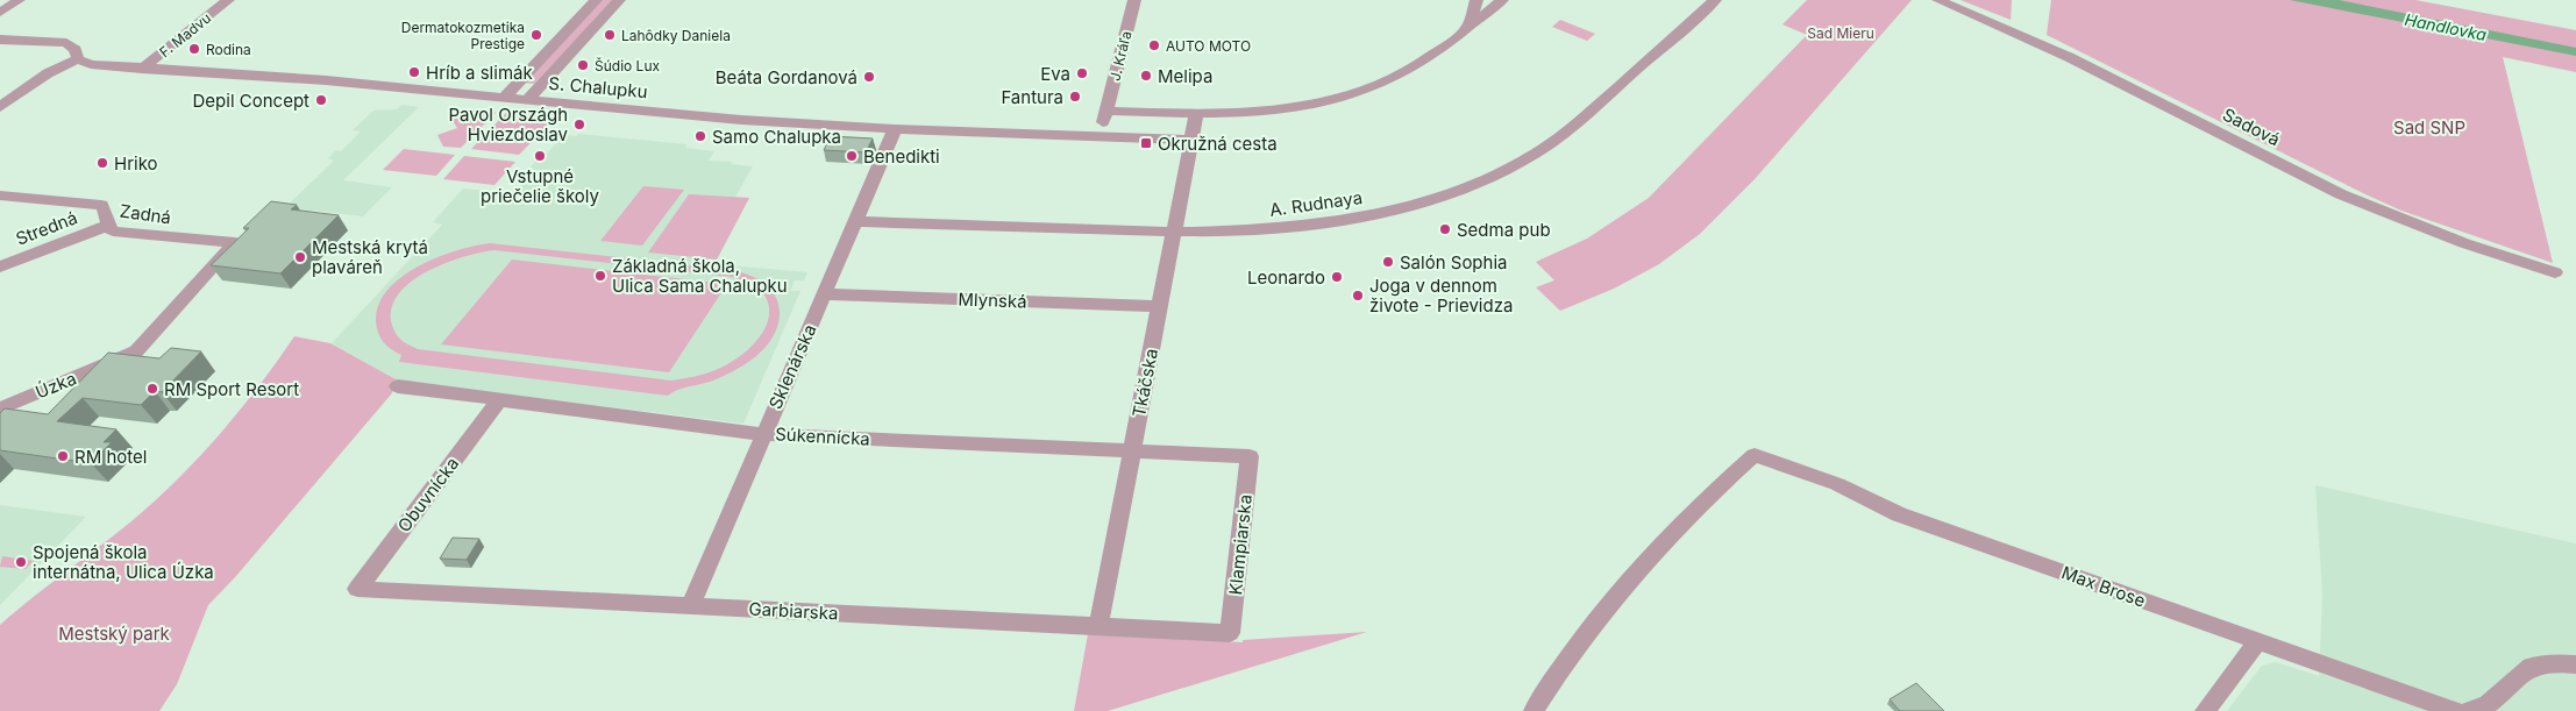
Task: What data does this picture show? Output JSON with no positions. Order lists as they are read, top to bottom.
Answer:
{
  "streets": {
    "street": [
      "F. Madvu",
      "J. Kráľa",
      "S. Chalupku",
      "Sadová",
      "A. Rudnaya",
      "Zadná",
      "Stredná",
      "Mlynská",
      "Sklenárska",
      "Tkáčska",
      "Úzka",
      "Súkennícka",
      "Obuvnícka",
      "Klampiarska",
      "Max Brose",
      "Garbiarska"
    ]
  },
  "crossings": [
    ["F. Madvu", "S. Chalupku"],
    ["S. Chalupku", "Sklenárska"],
    ["S. Chalupku", "Tkáčska"],
    ["A. Rudnaya", "Sklenárska"],
    ["A. Rudnaya", "Tkáčska"],
    ["Zadná", "Stredná"],
    ["Zadná", "Úzka"],
    ["Mlynská", "Sklenárska"],
    ["Mlynská", "Tkáčska"],
    ["Sklenárska", "Súkennícka"],
    ["Sklenárska", "Garbiarska"],
    ["Tkáčska", "Súkennícka"],
    ["Tkáčska", "Garbiarska"],
    ["Súkennícka", "Obuvnícka"],
    ["Súkennícka", "Klampiarska"],
    ["Obuvnícka", "Garbiarska"],
    ["Klampiarska", "Garbiarska"]
  ],
  "water": ["Handlovka"],
  "parks": ["Sad Mieru", "Sad SNP", "Mestský park"],
  "places": {
    "other": [
      "Dermatokozmetika Prestige",
      "Lahôdky Daniela",
      "AUTO MOTO",
      "Rodina",
      "Šúdio Lux",
      "Hríb a slimák",
      "Eva",
      "Melipa",
      "Beáta Gordanová",
      "Fantura",
      "Depil Concept",
      "Pavol Országh Hviezdoslav",
      "Samo Chalupka",
      "Vstupné priečelie školy",
      "Benedikti",
      "Hriko",
      "Sedma pub",
      "Mestská krytá plaváreň",
      "Salón Sophia",
      "Základná škola, Ulica Sama Chalupku",
      "Leonardo",
      "Joga v dennom živote - Prievidza",
      "RM Sport Resort",
      "RM hotel",
      "Spojená škola internátna, Ulica Úzka"
    ],
    "transit": ["Okružná cesta"]
  }
}
